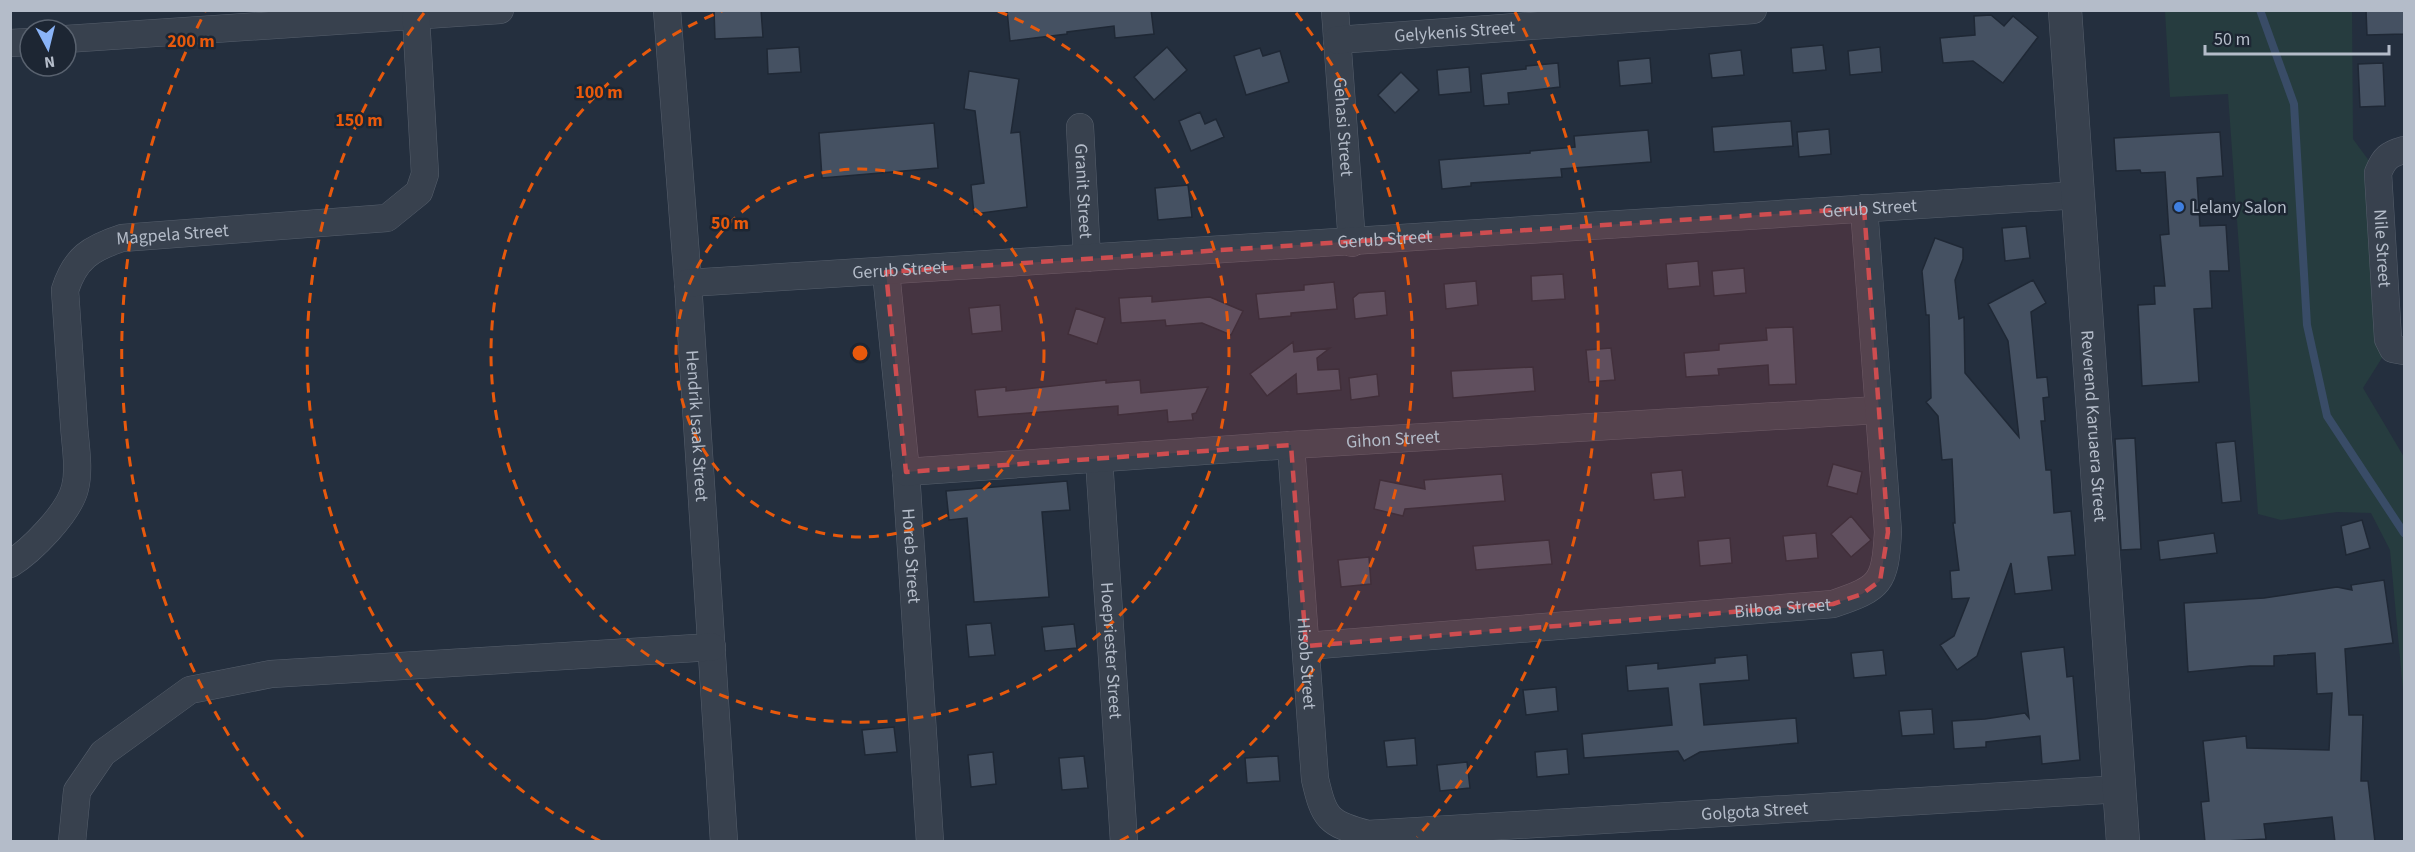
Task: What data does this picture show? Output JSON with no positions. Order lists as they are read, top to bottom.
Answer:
{
  "streets": {
    "street": [
      "Gelykenis Street",
      "Gehasi Street",
      "Granit Street",
      "Gerub Street",
      "Magpela Street",
      "Nile Street",
      "Hendrik Isaak Street",
      "Reverend Karuaera Street",
      "Gihon Street",
      "Horeb Street",
      "Bilboa Street",
      "Hoepriester Street",
      "Hisob Street",
      "Golgota Street"
    ]
  },
  "crossings": [
    ["Gelykenis Street", "Gehasi Street"],
    ["Gehasi Street", "Gerub Street"],
    ["Granit Street", "Gerub Street"],
    ["Gerub Street", "Hendrik Isaak Street"],
    ["Gerub Street", "Reverend Karuaera Street"],
    ["Gerub Street", "Horeb Street"],
    ["Gerub Street", "Bilboa Street"],
    ["Reverend Karuaera Street", "Golgota Street"],
    ["Gihon Street", "Horeb Street"],
    ["Gihon Street", "Bilboa Street"],
    ["Gihon Street", "Hoepriester Street"],
    ["Gihon Street", "Hisob Street"],
    ["Bilboa Street", "Hisob Street"],
    ["Hisob Street", "Golgota Street"]
  ],
  "places": ["Lelany Salon"],
  "scale_bar": "50 m",
  "north": "bottom",
  "rings": [
    "200 m",
    "100 m",
    "150 m",
    "50 m"
  ]
}
